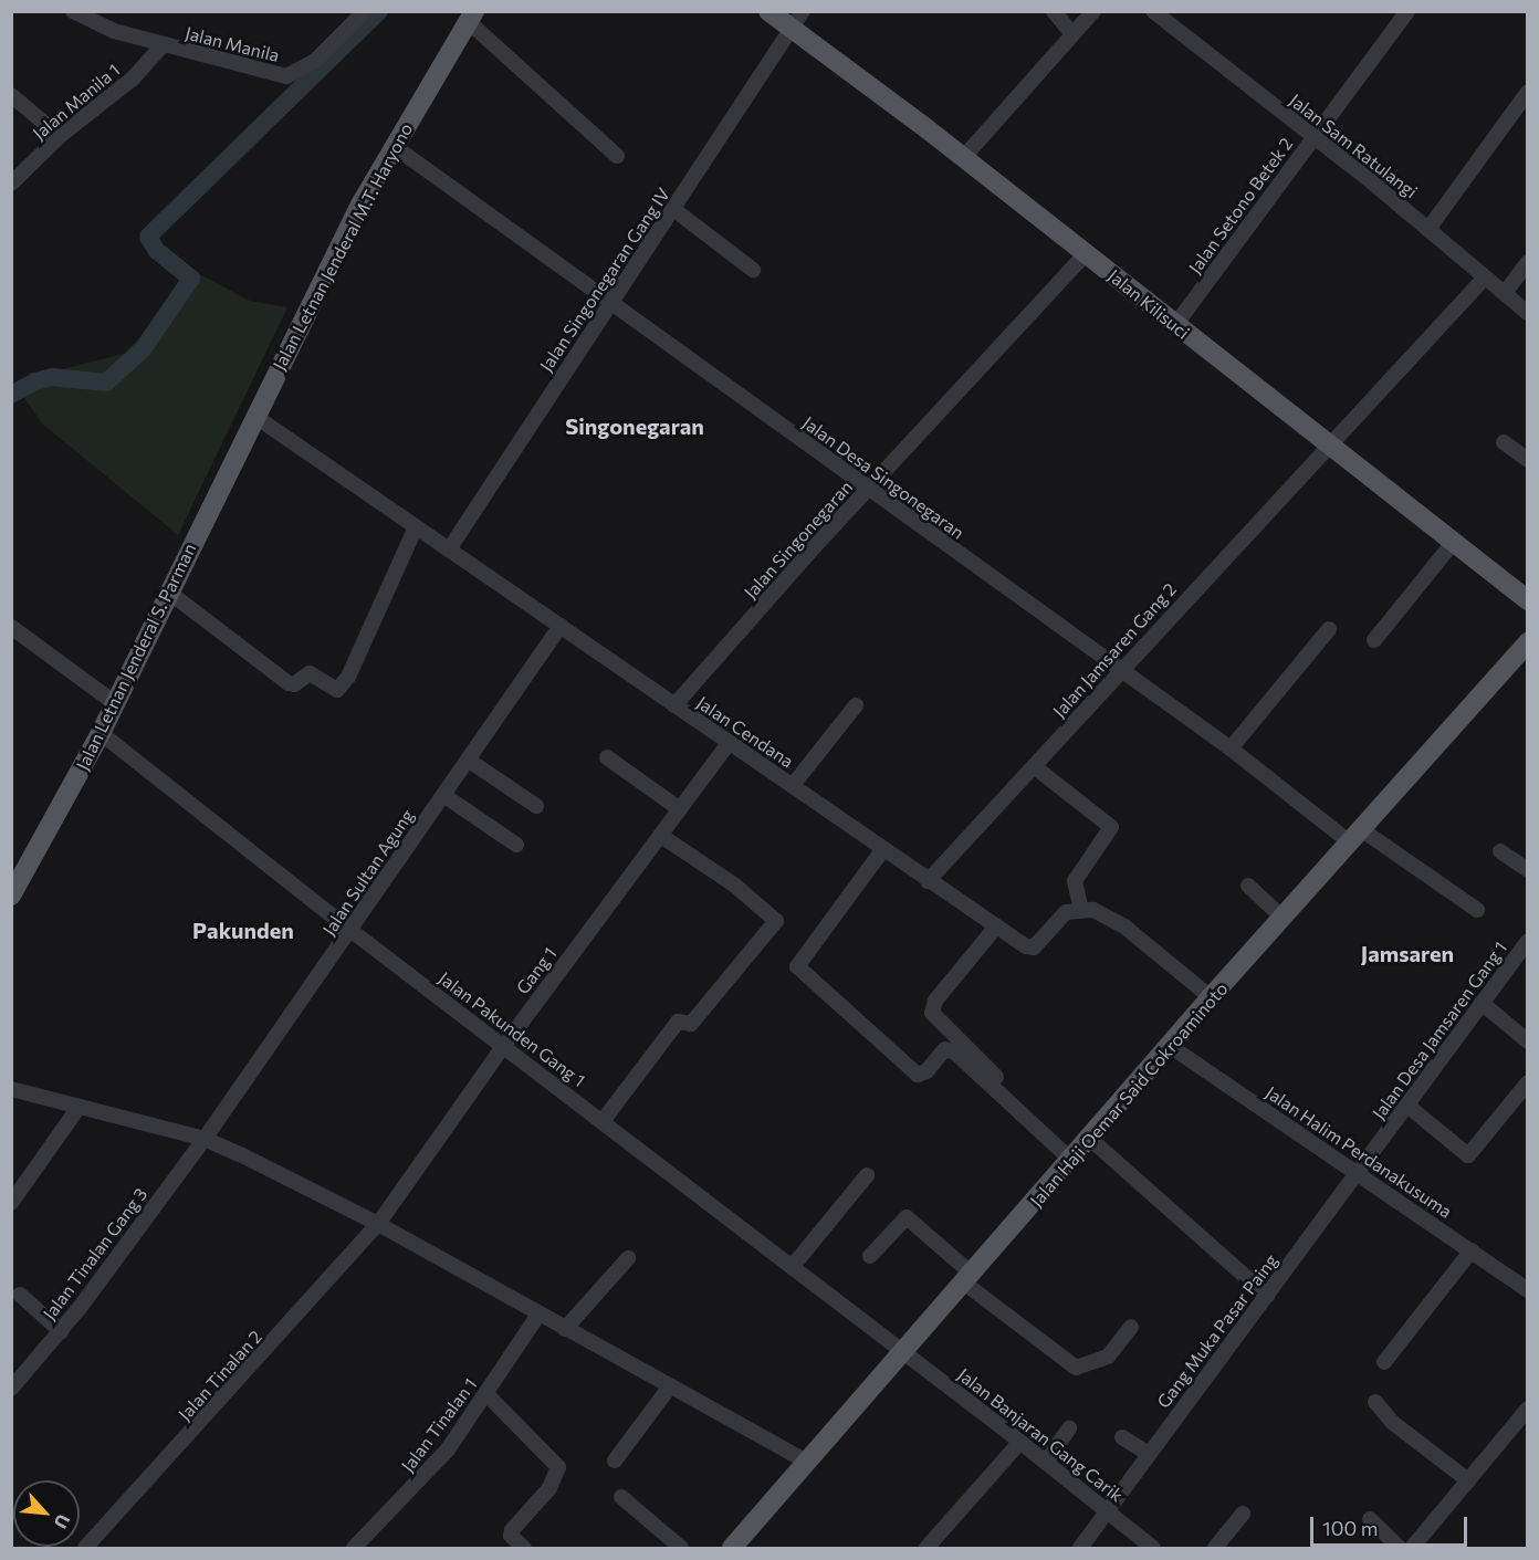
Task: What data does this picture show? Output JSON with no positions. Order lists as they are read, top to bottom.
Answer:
{
  "streets": {
    "main road": [
      "Jalan Letnan Jenderal M.T. Haryono",
      "Jalan Kilisuci",
      "Jalan Letnan Jenderal S. Parman",
      "Jalan Haji Oemar Said Cokroaminoto"
    ],
    "street": [
      "Jalan Manila",
      "Jalan Manila 1",
      "Jalan Sam Ratulangi",
      "Jalan Setono Betek 2",
      "Jalan Singonegaran Gang IV",
      "Jalan Desa Singonegaran",
      "Jalan Singonegaran",
      "Jalan Jamsaren Gang 2",
      "Jalan Cendana",
      "Jalan Sultan Agung",
      "Gang 1",
      "Jalan Pakunden Gang 1",
      "Jalan Desa Jamsaren Gang 1",
      "Jalan Halim Perdanakusuma",
      "Jalan Tinalan Gang 3",
      "Gang Muka Pasar Paing",
      "Jalan Tinalan 2",
      "Jalan Tinalan 1",
      "Jalan Banjaran Gang Carik"
    ]
  },
  "crossings": [
    ["Jalan Manila", "Jalan Manila 1"],
    ["Jalan Sam Ratulangi", "Jalan Setono Betek 2"],
    ["Jalan Sam Ratulangi", "Jalan Jamsaren Gang 2"],
    ["Jalan Setono Betek 2", "Jalan Kilisuci"],
    ["Jalan Letnan Jenderal M.T. Haryono", "Jalan Desa Singonegaran"],
    ["Jalan Letnan Jenderal M.T. Haryono", "Jalan Letnan Jenderal S. Parman"],
    ["Jalan Letnan Jenderal M.T. Haryono", "Jalan Cendana"],
    ["Jalan Singonegaran Gang IV", "Jalan Kilisuci"],
    ["Jalan Singonegaran Gang IV", "Jalan Desa Singonegaran"],
    ["Jalan Singonegaran Gang IV", "Jalan Cendana"],
    ["Jalan Kilisuci", "Jalan Singonegaran"],
    ["Jalan Kilisuci", "Jalan Jamsaren Gang 2"],
    ["Jalan Desa Singonegaran", "Jalan Singonegaran"],
    ["Jalan Desa Singonegaran", "Jalan Jamsaren Gang 2"],
    ["Jalan Desa Singonegaran", "Jalan Haji Oemar Said Cokroaminoto"],
    ["Jalan Singonegaran", "Jalan Cendana"],
    ["Jalan Jamsaren Gang 2", "Jalan Cendana"],
    ["Jalan Letnan Jenderal S. Parman", "Jalan Cendana"],
    ["Jalan Letnan Jenderal S. Parman", "Jalan Pakunden Gang 1"],
    ["Jalan Cendana", "Jalan Sultan Agung"],
    ["Jalan Cendana", "Gang 1"],
    ["Jalan Sultan Agung", "Jalan Pakunden Gang 1"],
    ["Jalan Sultan Agung", "Jalan Tinalan Gang 3"],
    ["Gang 1", "Jalan Pakunden Gang 1"],
    ["Gang 1", "Jalan Tinalan 2"],
    ["Jalan Pakunden Gang 1", "Jalan Haji Oemar Said Cokroaminoto"],
    ["Jalan Pakunden Gang 1", "Jalan Banjaran Gang Carik"],
    ["Jalan Desa Jamsaren Gang 1", "Jalan Halim Perdanakusuma"],
    ["Jalan Desa Jamsaren Gang 1", "Gang Muka Pasar Paing"],
    ["Jalan Haji Oemar Said Cokroaminoto", "Jalan Halim Perdanakusuma"],
    ["Jalan Haji Oemar Said Cokroaminoto", "Jalan Banjaran Gang Carik"],
    ["Jalan Halim Perdanakusuma", "Gang Muka Pasar Paing"],
    ["Gang Muka Pasar Paing", "Jalan Banjaran Gang Carik"]
  ],
  "districts": ["Singonegaran", "Pakunden", "Jamsaren"],
  "scale_bar": "100 m",
  "north": "bottom right"
}
